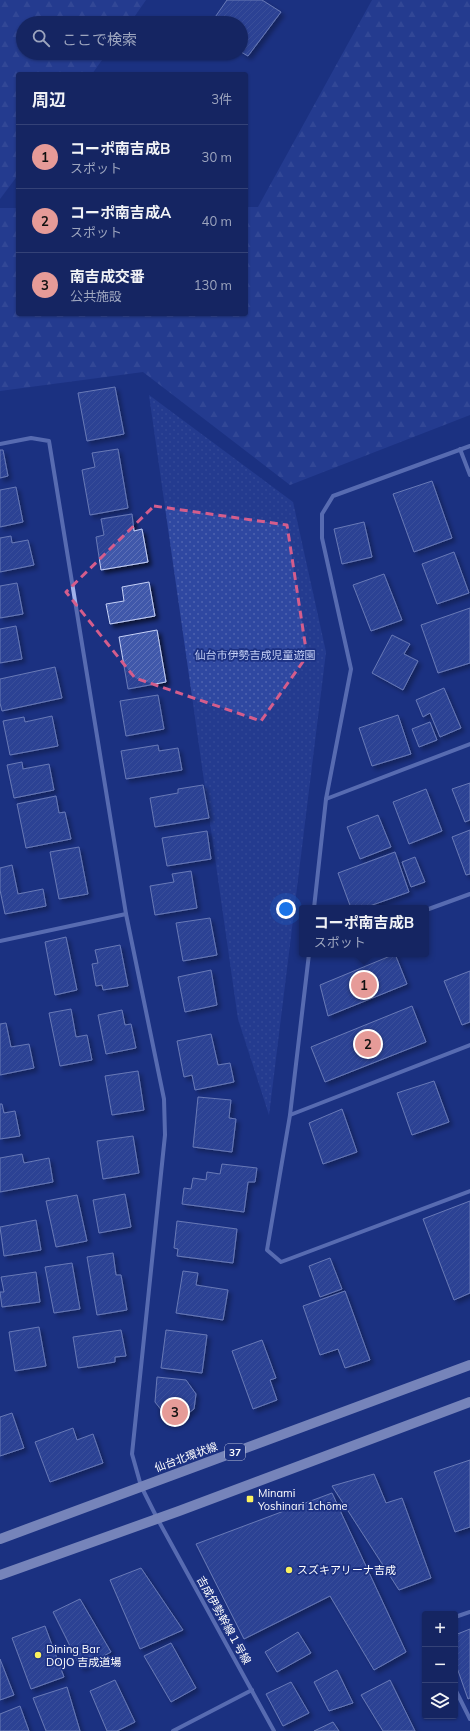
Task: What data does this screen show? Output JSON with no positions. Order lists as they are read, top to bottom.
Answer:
{
  "streets": {
    "main road": ["37", "仙台北環状線"],
    "street": ["吉成伊勢幹線１号線"]
  },
  "crossings": [
    ["仙台北環状線", "吉成伊勢幹線１号線"]
  ],
  "parks": ["仙台市伊勢吉成児童遊園"],
  "places": {
    "transit": ["Minami Yoshinari 1chōme"],
    "other": ["スズキアリーナ吉成", "Dining Bar DOJO 吉成道場"]
  },
  "page": {
    "search": "ここで検索",
    "heading": ["周辺", "3件"],
    "list": [
      {
        "mark": "1",
        "name": "コーポ南吉成B",
        "note": "スポット",
        "value": "30 m"
      },
      {
        "mark": "2",
        "name": "コーポ南吉成A",
        "note": "スポット",
        "value": "40 m"
      },
      {
        "mark": "3",
        "name": "南吉成交番",
        "note": "公共施設",
        "value": "130 m"
      }
    ],
    "popup": ["コーポ南吉成B", "スポット"],
    "pins": ["1", "2", "3"],
    "map_buttons": ["+", "−"]
  }
}
